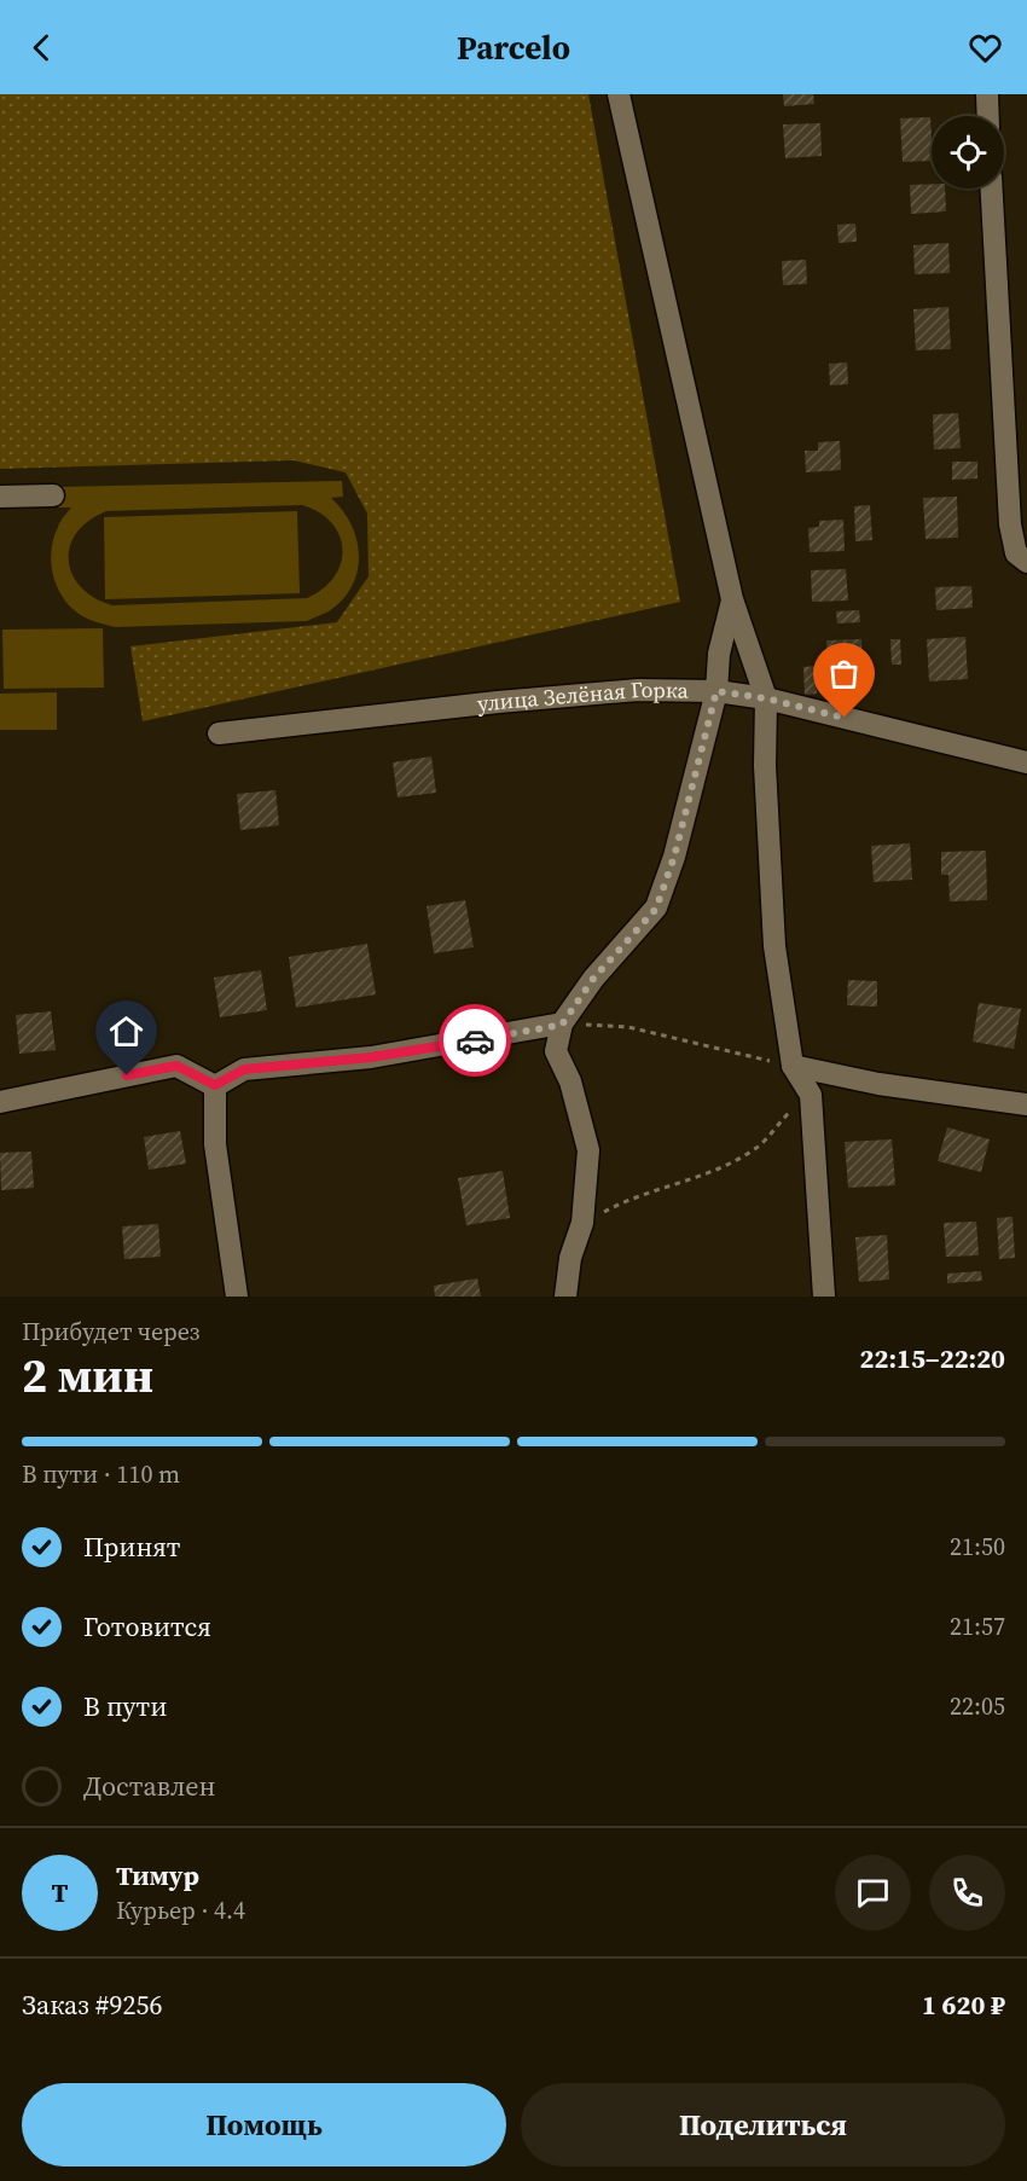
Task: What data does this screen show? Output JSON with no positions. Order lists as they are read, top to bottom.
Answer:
{
  "streets": {
    "street": ["улица Зелёная Горка"]
  },
  "page": {
    "header": "Parcelo",
    "heading": ["2 мин", "Прибудет через", "22:15–22:20"],
    "panel": [
      "Тимур",
      "Курьер · 4.4",
      "Заказ #9256",
      "1 620 ₽"
    ],
    "bar": "В пути · 110 m",
    "list": [
      ["Принят", "21:50"],
      ["Готовится", "21:57"],
      ["В пути", "22:05"],
      "Доставлен"
    ],
    "round": "Т",
    "buttons": ["Помощь", "Поделиться"]
  }
}
